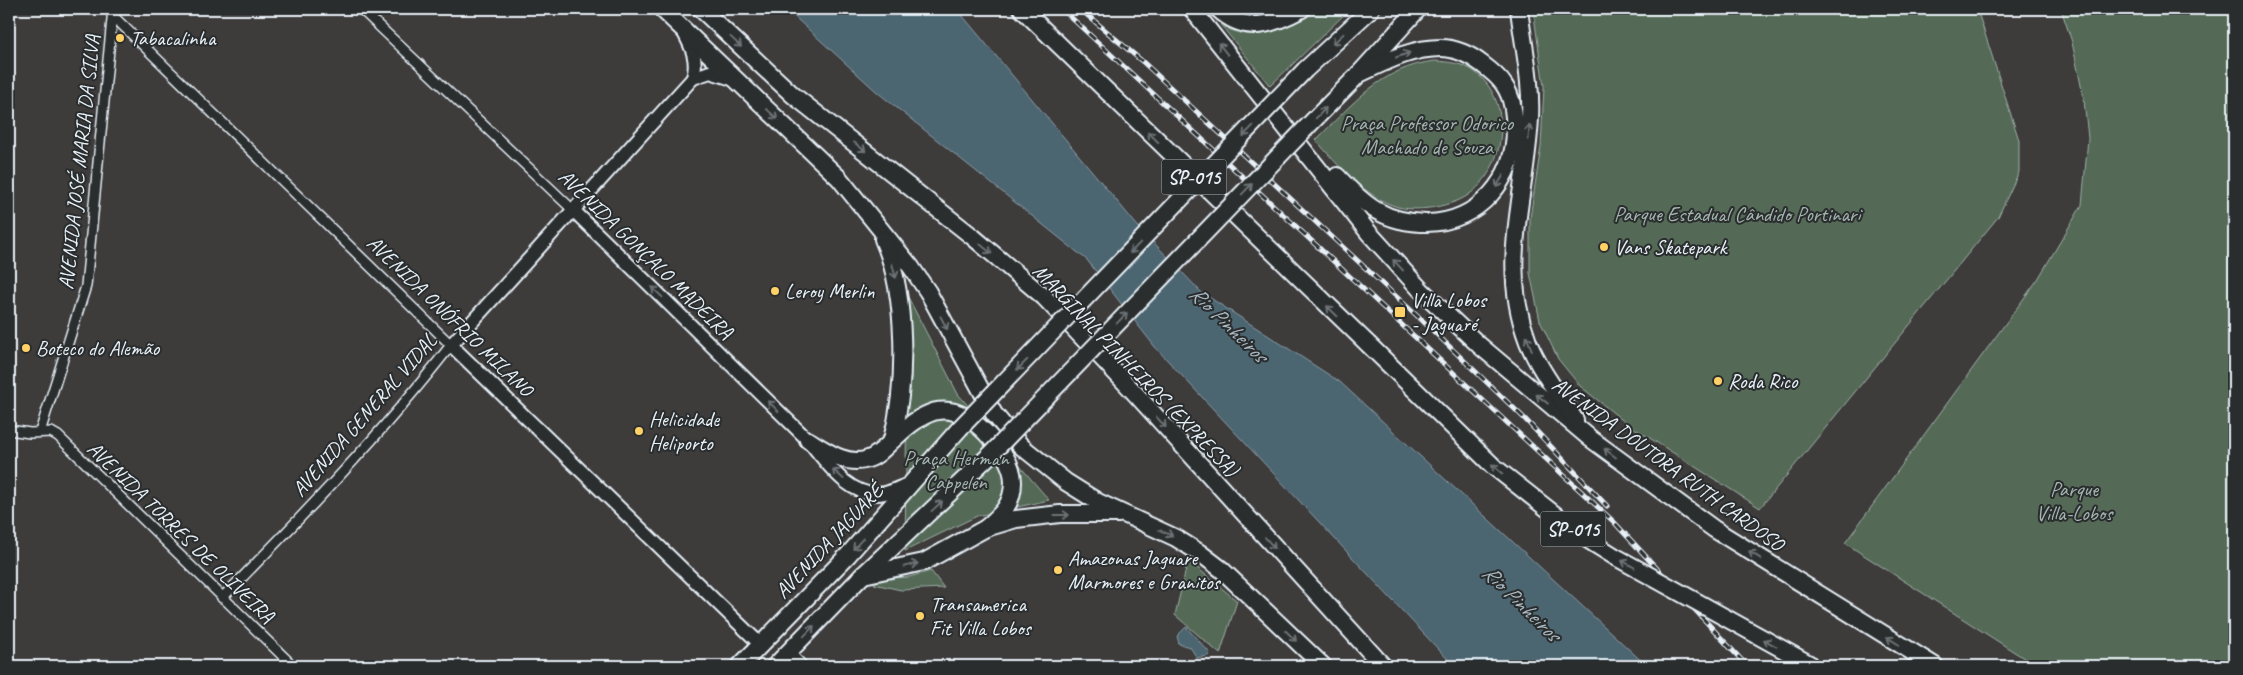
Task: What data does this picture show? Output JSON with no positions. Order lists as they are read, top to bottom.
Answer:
{
  "streets": {
    "highway": [
      "SP-015",
      "MARGINAL PINHEIROS (EXPRESSA)",
      "AVENIDA DOUTORA RUTH CARDOSO",
      "AVENIDA JAGUARÉ"
    ],
    "street": [
      "AVENIDA JOSÉ MARIA DA SILVA",
      "AVENIDA GONÇALO MADEIRA",
      "AVENIDA ONÓFRIO MILANO",
      "AVENIDA GENERAL VIDAL",
      "AVENIDA TORRES DE OLIVEIRA"
    ]
  },
  "crossings": [
    ["AVENIDA JOSÉ MARIA DA SILVA", "AVENIDA ONÓFRIO MILANO"],
    ["AVENIDA JOSÉ MARIA DA SILVA", "AVENIDA TORRES DE OLIVEIRA"],
    ["AVENIDA GONÇALO MADEIRA", "AVENIDA GENERAL VIDAL"],
    ["AVENIDA GONÇALO MADEIRA", "AVENIDA JAGUARÉ"],
    ["AVENIDA ONÓFRIO MILANO", "AVENIDA GENERAL VIDAL"],
    ["AVENIDA ONÓFRIO MILANO", "AVENIDA JAGUARÉ"],
    ["AVENIDA GENERAL VIDAL", "AVENIDA TORRES DE OLIVEIRA"]
  ],
  "one_way": ["AVENIDA GONÇALO MADEIRA"],
  "water": ["Rio Pinheiros"],
  "parks": [
    "Praça Professor Odorico Machado de Souza",
    "Parque Estadual Cândido Portinari",
    "Praça Herman Cappelen",
    "Parque Villa-Lobos"
  ],
  "places": {
    "other": [
      "Tabacalinha",
      "Vans Skatepark",
      "Leroy Merlin",
      "Boteco do Alemão",
      "Roda Rico",
      "Helicidade Heliporto",
      "Amazonas Jaguare Marmores e Granitos",
      "Transamerica Fit Villa Lobos"
    ],
    "transit": ["Villa Lobos - Jaguaré"]
  }
}
